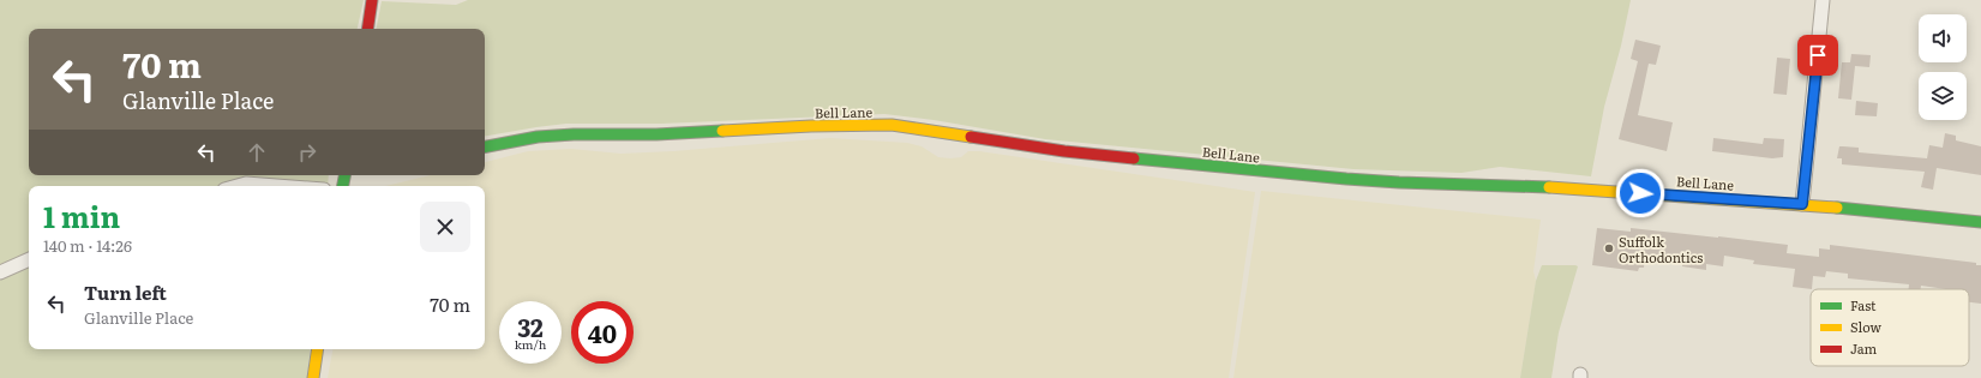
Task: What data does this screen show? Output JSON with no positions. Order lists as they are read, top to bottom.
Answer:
{
  "streets": {
    "street": ["Bell Lane"]
  },
  "places": ["Suffolk Orthodontics"],
  "legend": ["Fast", "Slow", "Jam"],
  "page": {
    "turn": ["70 m", "Glanville Place"],
    "heading": ["1 min", "140 m · 14:26"],
    "list": [
      {
        "name": "Turn left",
        "note": "Glanville Place",
        "value": "70 m"
      }
    ],
    "speed": "32 km/h",
    "limit": "40"
  }
}
